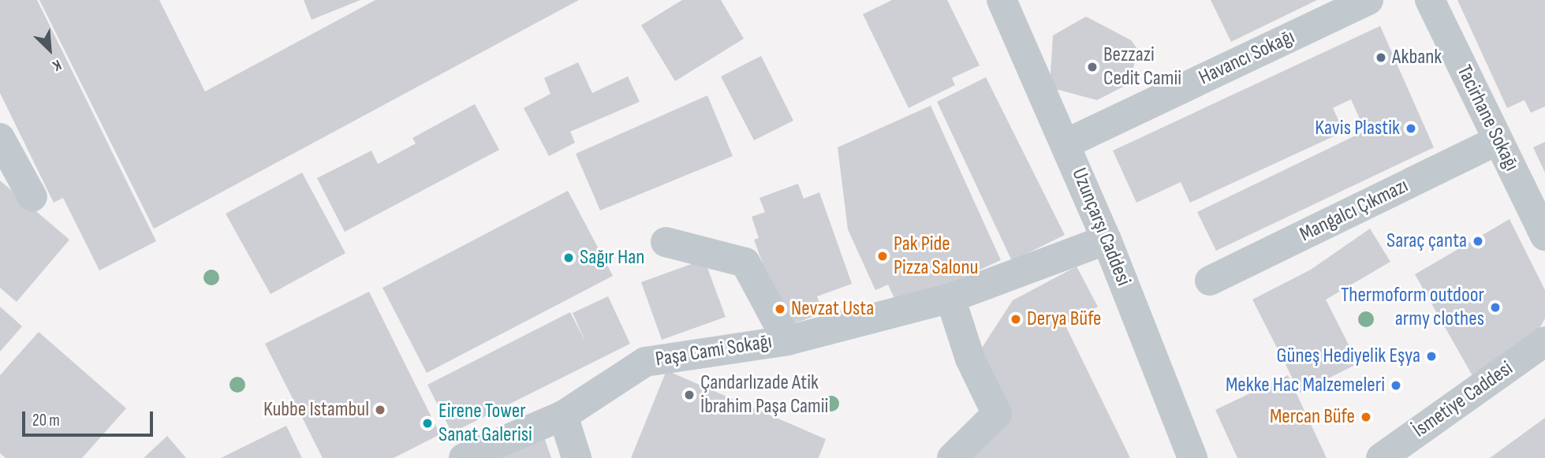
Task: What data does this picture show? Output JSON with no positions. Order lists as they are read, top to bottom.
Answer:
{
  "streets": {
    "street": [
      "Havancı Sokağı",
      "Tacirhane Sokağı",
      "Mangalcı Çıkmazı",
      "Uzunçarşı Caddesi",
      "Paşa Cami Sokağı",
      "İsmetiye Caddesi"
    ]
  },
  "crossings": [
    ["Havancı Sokağı", "Uzunçarşı Caddesi"],
    ["Tacirhane Sokağı", "Mangalcı Çıkmazı"],
    ["Uzunçarşı Caddesi", "Paşa Cami Sokağı"]
  ],
  "places": [
    "Akbank",
    "Bezzazi Cedit Camii",
    "Kavis Plastik",
    "Saraç çanta",
    "Pak Pide Pizza Salonu",
    "Sağır Han",
    "Thermoform outdoor army clothes",
    "Nevzat Usta",
    "Derya Büfe",
    "Güneş Hediyelik Eşya",
    "Mekke Hac Malzemeleri",
    "Çandarlızade Atik İbrahim Paşa Camii",
    "Kubbe Istambul",
    "Mercan Büfe",
    "Eirene Tower Sanat Galerisi"
  ],
  "scale_bar": "20 m",
  "north": "bottom right"
}
